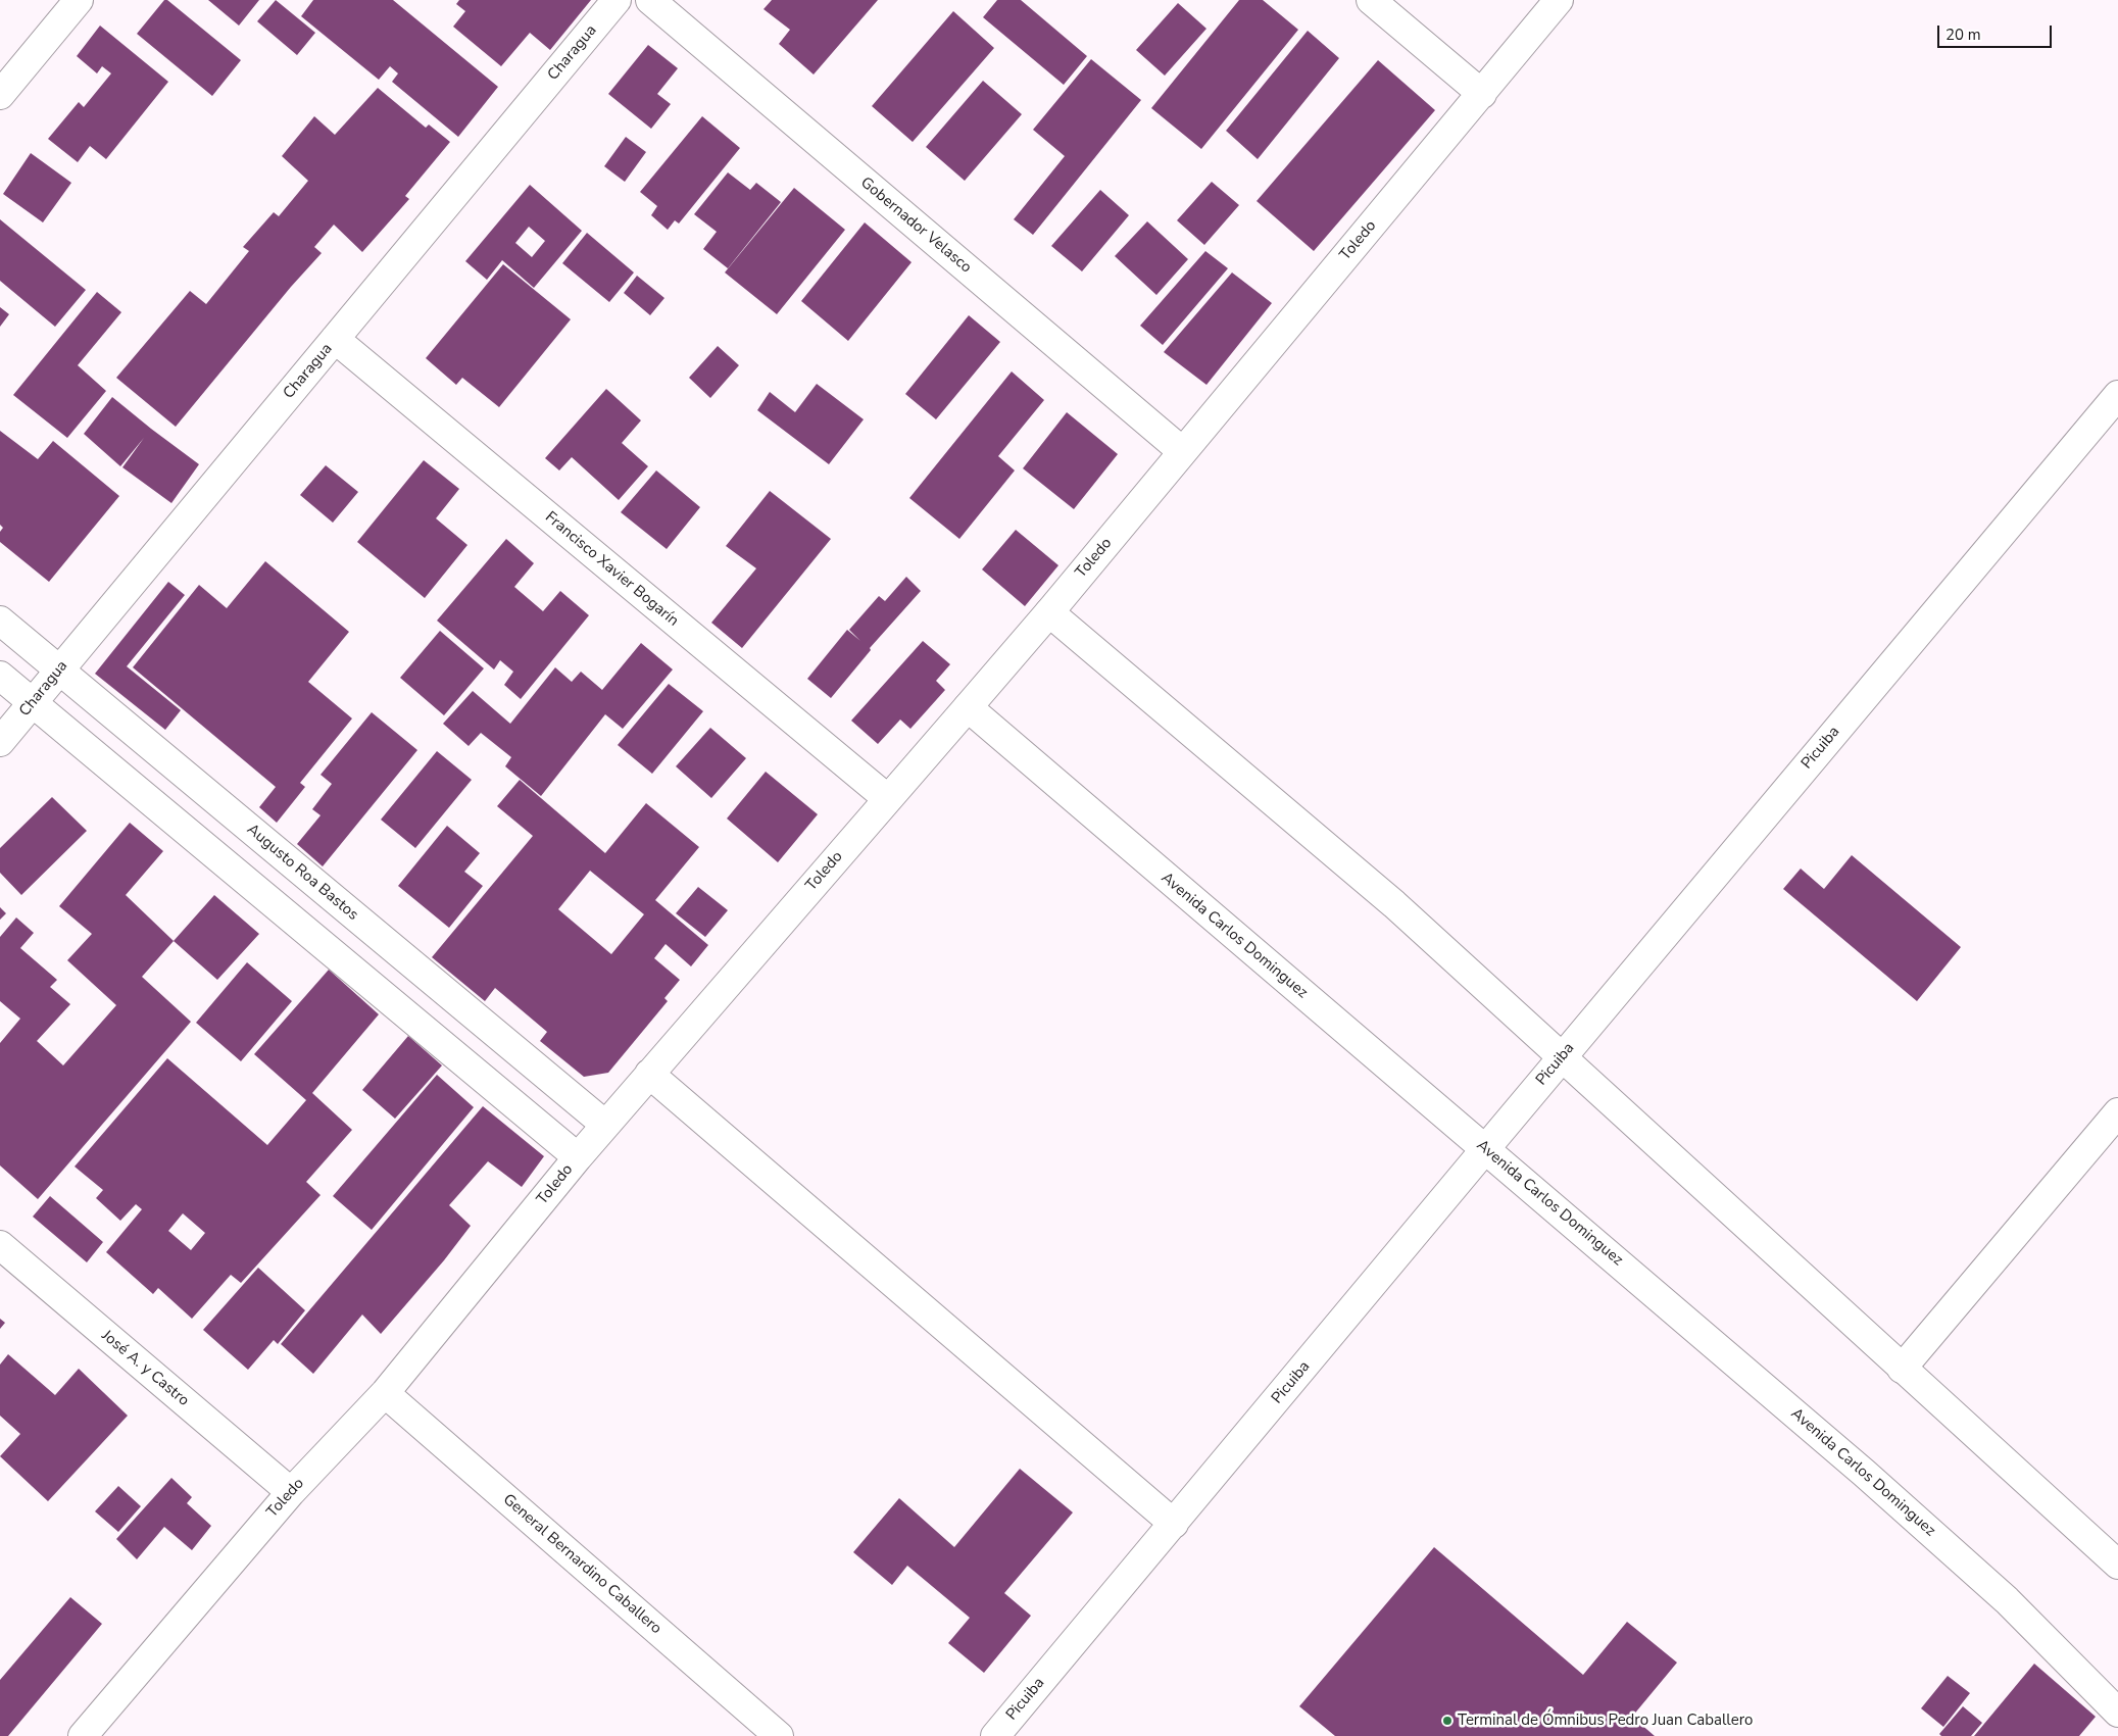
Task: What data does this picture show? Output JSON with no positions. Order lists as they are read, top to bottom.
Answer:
{
  "streets": {
    "street": [
      "Charagua",
      "Gobernador Velasco",
      "Toledo",
      "Francisco Xavier Bogarín",
      "Picuiba",
      "Augusto Roa Bastos",
      "Avenida Carlos Dominguez",
      "José A. y Castro",
      "General Bernardino Caballero"
    ]
  },
  "crossings": [
    ["Charagua", "Francisco Xavier Bogarín"],
    ["Charagua", "Augusto Roa Bastos"],
    ["Gobernador Velasco", "Toledo"],
    ["Toledo", "Francisco Xavier Bogarín"],
    ["Toledo", "Augusto Roa Bastos"],
    ["Toledo", "Avenida Carlos Dominguez"],
    ["Toledo", "José A. y Castro"],
    ["Toledo", "General Bernardino Caballero"],
    ["Picuiba", "Avenida Carlos Dominguez"]
  ],
  "places": ["Terminal de Ómnibus Pedro Juan Caballero"],
  "scale_bar": "20 m"
}
